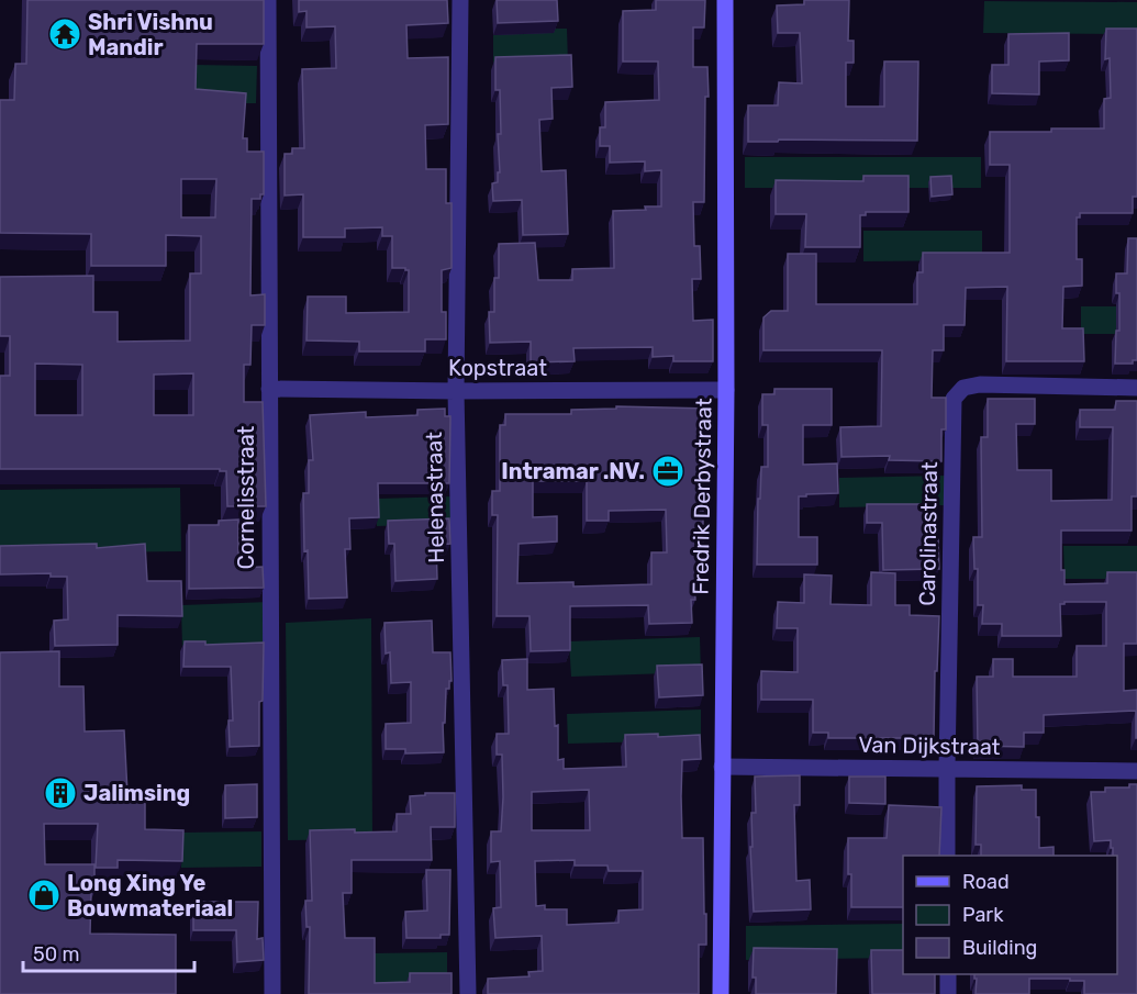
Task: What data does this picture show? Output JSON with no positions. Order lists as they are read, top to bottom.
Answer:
{
  "streets": {
    "main road": ["Fredrik Derbystraat"],
    "street": [
      "Kopstraat",
      "Cornelisstraat",
      "Helenastraat",
      "Carolinastraat",
      "Van Dijkstraat"
    ]
  },
  "crossings": [
    ["Kopstraat", "Fredrik Derbystraat"],
    ["Kopstraat", "Cornelisstraat"],
    ["Kopstraat", "Helenastraat"],
    ["Fredrik Derbystraat", "Van Dijkstraat"],
    ["Carolinastraat", "Van Dijkstraat"]
  ],
  "places": {
    "temple": ["Shri Vishnu Mandir"],
    "office": ["Intramar .NV."],
    "building": ["Jalimsing"],
    "shop": ["Long Xing Ye Bouwmateriaal"]
  },
  "legend": ["Road", "Park", "Building"],
  "scale_bar": "50 m"
}
